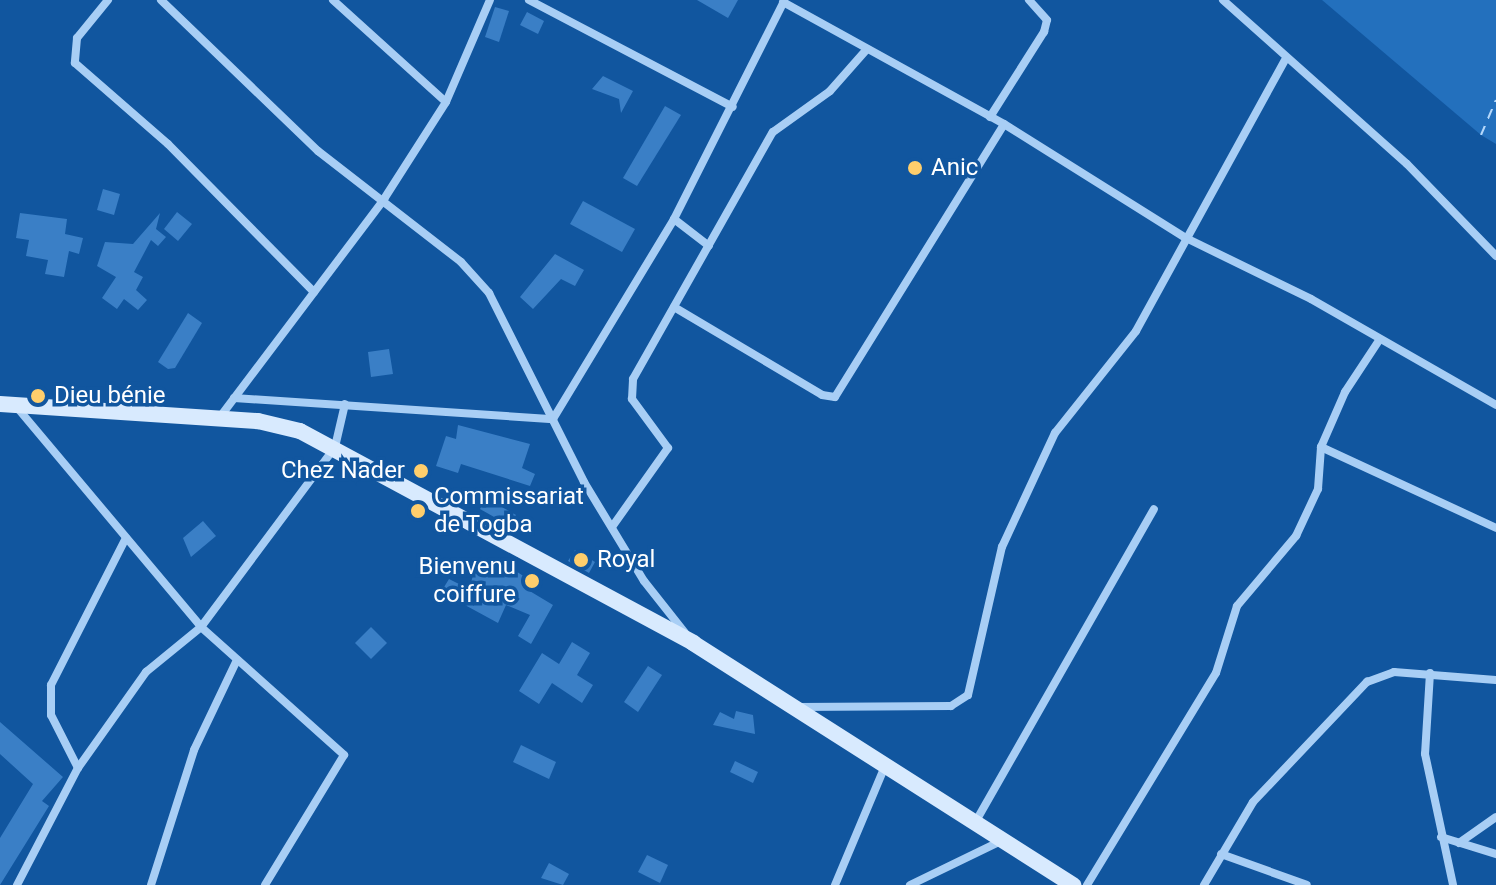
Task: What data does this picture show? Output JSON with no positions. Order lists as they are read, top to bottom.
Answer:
{
  "places": [
    "Anic",
    "Dieu bénie",
    "Chez Nader",
    "Commissariat de Togba",
    "Royal",
    "Bienvenu coiffure"
  ]
}
